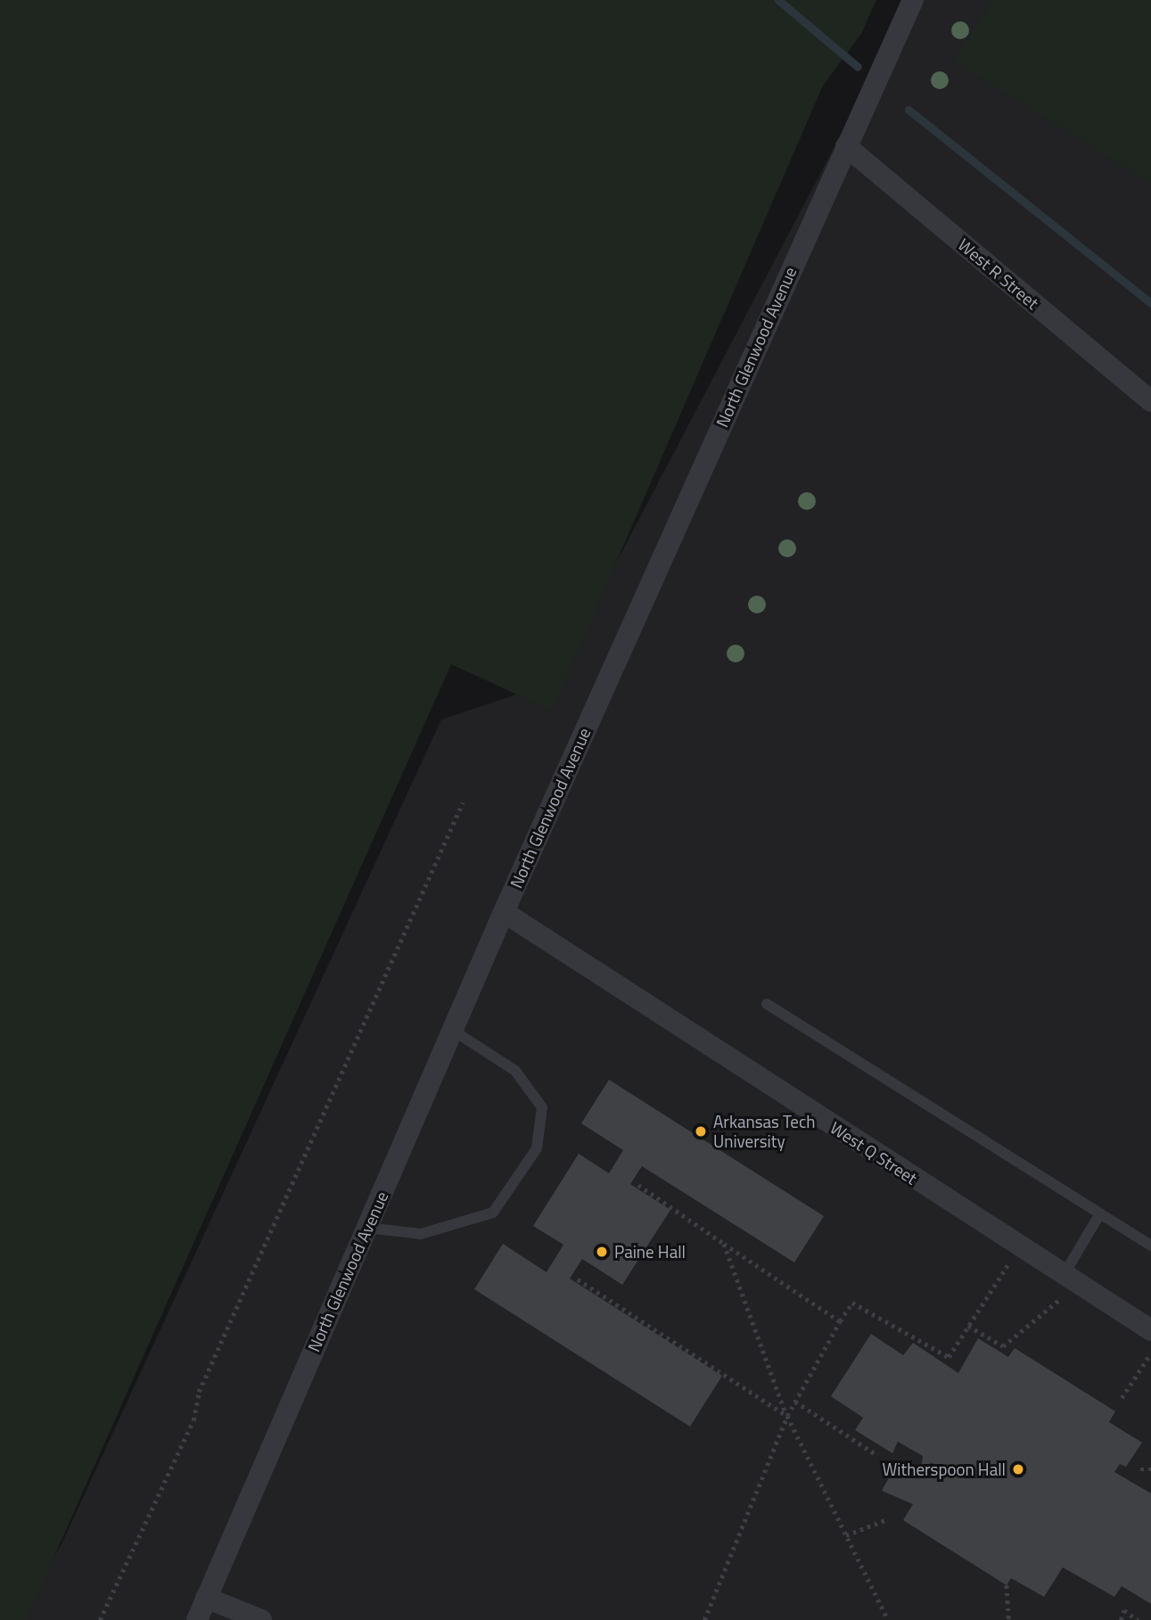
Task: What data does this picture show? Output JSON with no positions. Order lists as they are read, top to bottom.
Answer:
{
  "streets": {
    "street": ["West R Street", "North Glenwood Avenue", "West Q Street"]
  },
  "crossings": [
    ["West R Street", "North Glenwood Avenue"],
    ["North Glenwood Avenue", "West Q Street"]
  ],
  "places": ["Arkansas Tech University", "Paine Hall", "Witherspoon Hall"]
}
